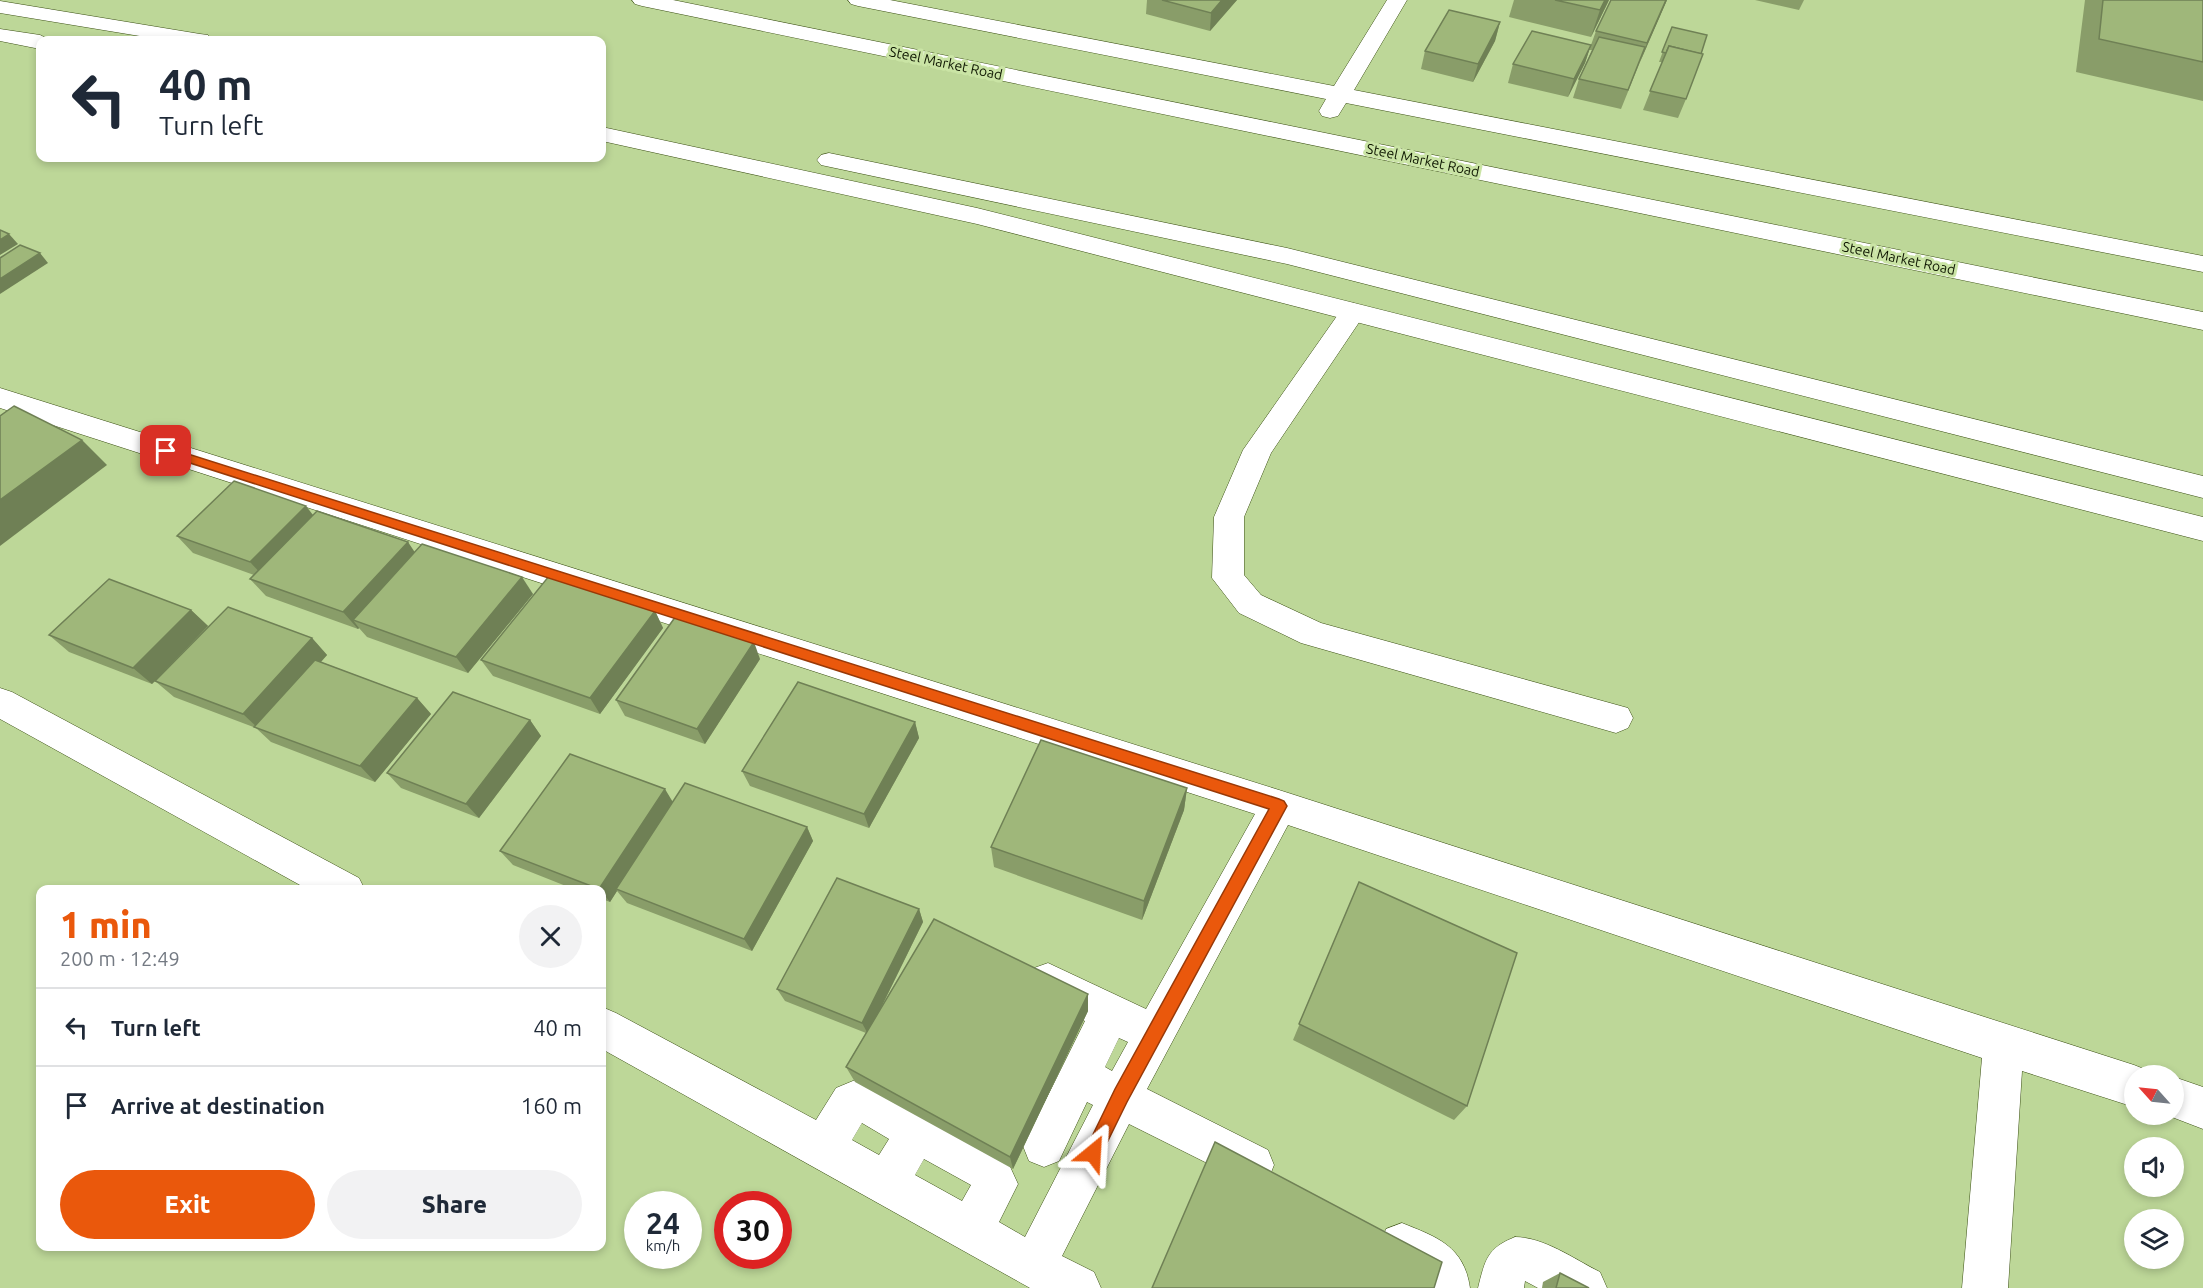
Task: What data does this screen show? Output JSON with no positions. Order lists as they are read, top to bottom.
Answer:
{
  "streets": {
    "main road": ["Steel Market Road"]
  },
  "north": "top left",
  "page": {
    "turn": ["40 m", "Turn left"],
    "heading": ["1 min", "200 m · 12:49"],
    "list": [
      {
        "name": "Turn left",
        "value": "40 m"
      },
      {
        "name": "Arrive at destination",
        "value": "160 m"
      }
    ],
    "buttons": ["Exit", "Share"],
    "speed": "24 km/h",
    "limit": "30"
  }
}
